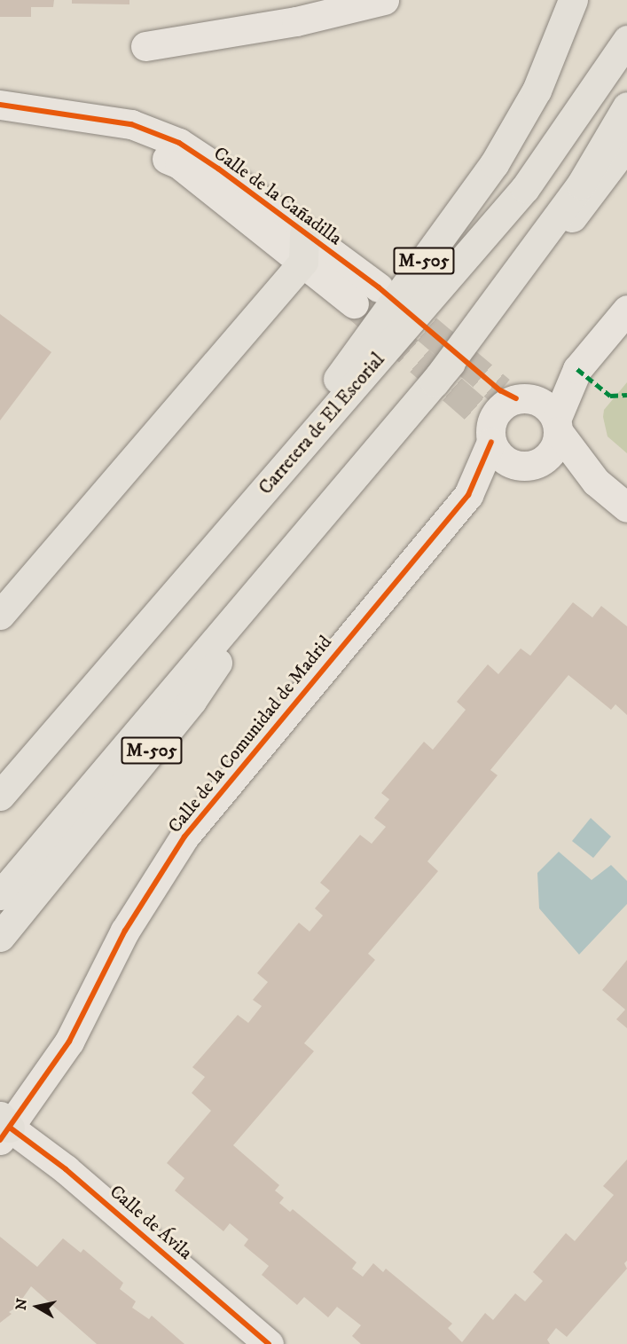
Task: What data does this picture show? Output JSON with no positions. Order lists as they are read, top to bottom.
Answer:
{
  "streets": {
    "highway": ["M-505", "Carretera de El Escorial"],
    "street": ["Calle de la Cañadilla", "Calle de la Comunidad de Madrid", "Calle de Ávila"]
  },
  "crossings": [
    ["M-505", "Carretera de El Escorial"],
    ["Calle de la Comunidad de Madrid", "Calle de Ávila"]
  ],
  "north": "left"
}
